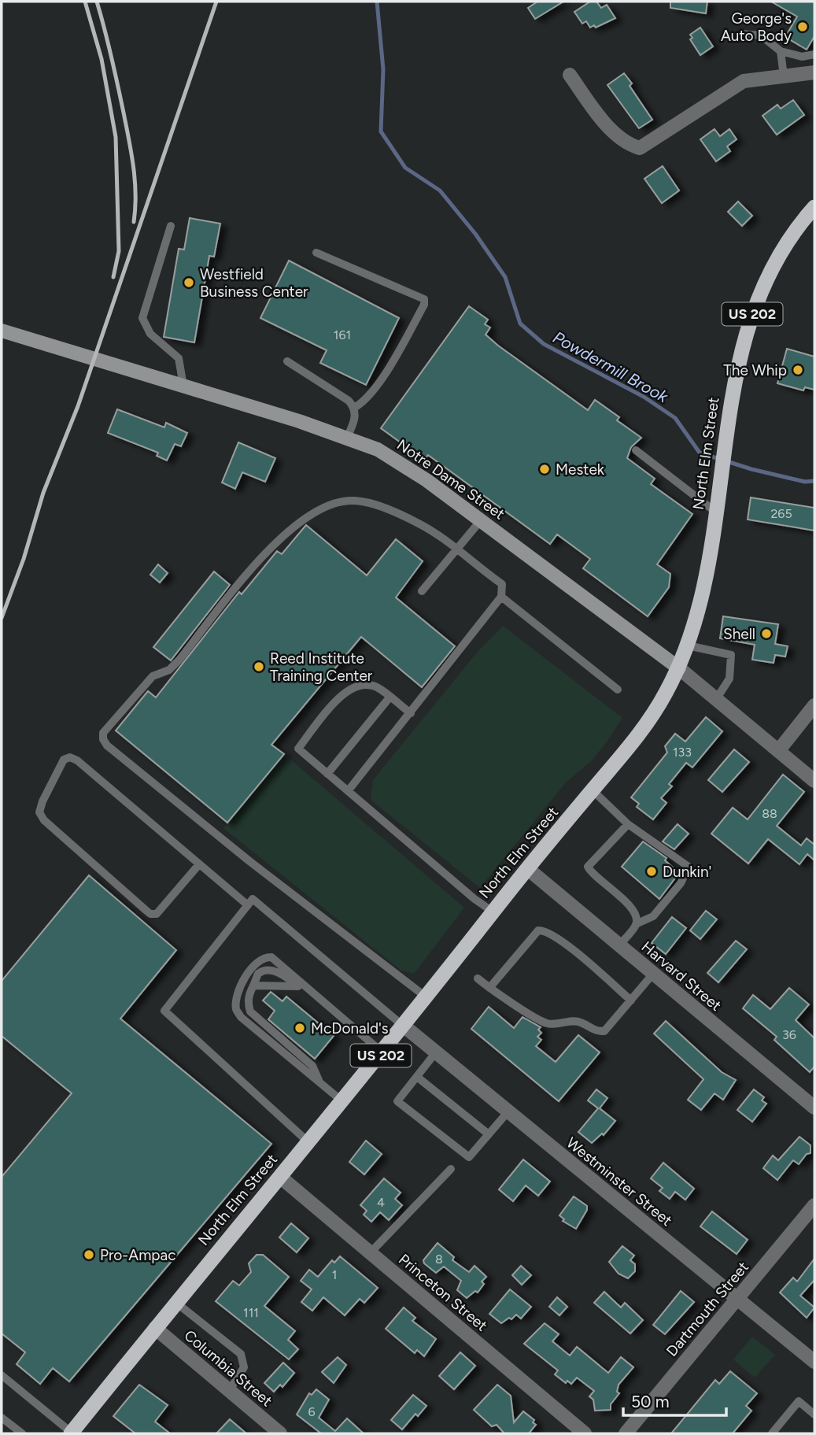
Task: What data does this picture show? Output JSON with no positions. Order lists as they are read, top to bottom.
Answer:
{
  "streets": {
    "highway": ["US 202", "North Elm Street"],
    "main road": ["Notre Dame Street"],
    "street": [
      "Harvard Street",
      "Westminster Street",
      "Princeton Street",
      "Dartmouth Street",
      "Columbia Street"
    ]
  },
  "crossings": [
    ["North Elm Street", "Notre Dame Street"],
    ["North Elm Street", "Harvard Street"],
    ["North Elm Street", "Westminster Street"],
    ["North Elm Street", "Princeton Street"],
    ["North Elm Street", "Columbia Street"],
    ["Westminster Street", "Dartmouth Street"]
  ],
  "water": ["Powdermill Brook"],
  "places": [
    "George's Auto Body",
    "Westfield Business Center",
    "The Whip",
    "Mestek",
    "Shell",
    "Reed Institute Training Center",
    "Dunkin'",
    "McDonald's",
    "Pro-Ampac"
  ],
  "house_numbers": [
    "161",
    "265",
    "133",
    "88",
    "36",
    "4",
    "8",
    "1",
    "111",
    "6"
  ],
  "scale_bar": "50 m"
}
